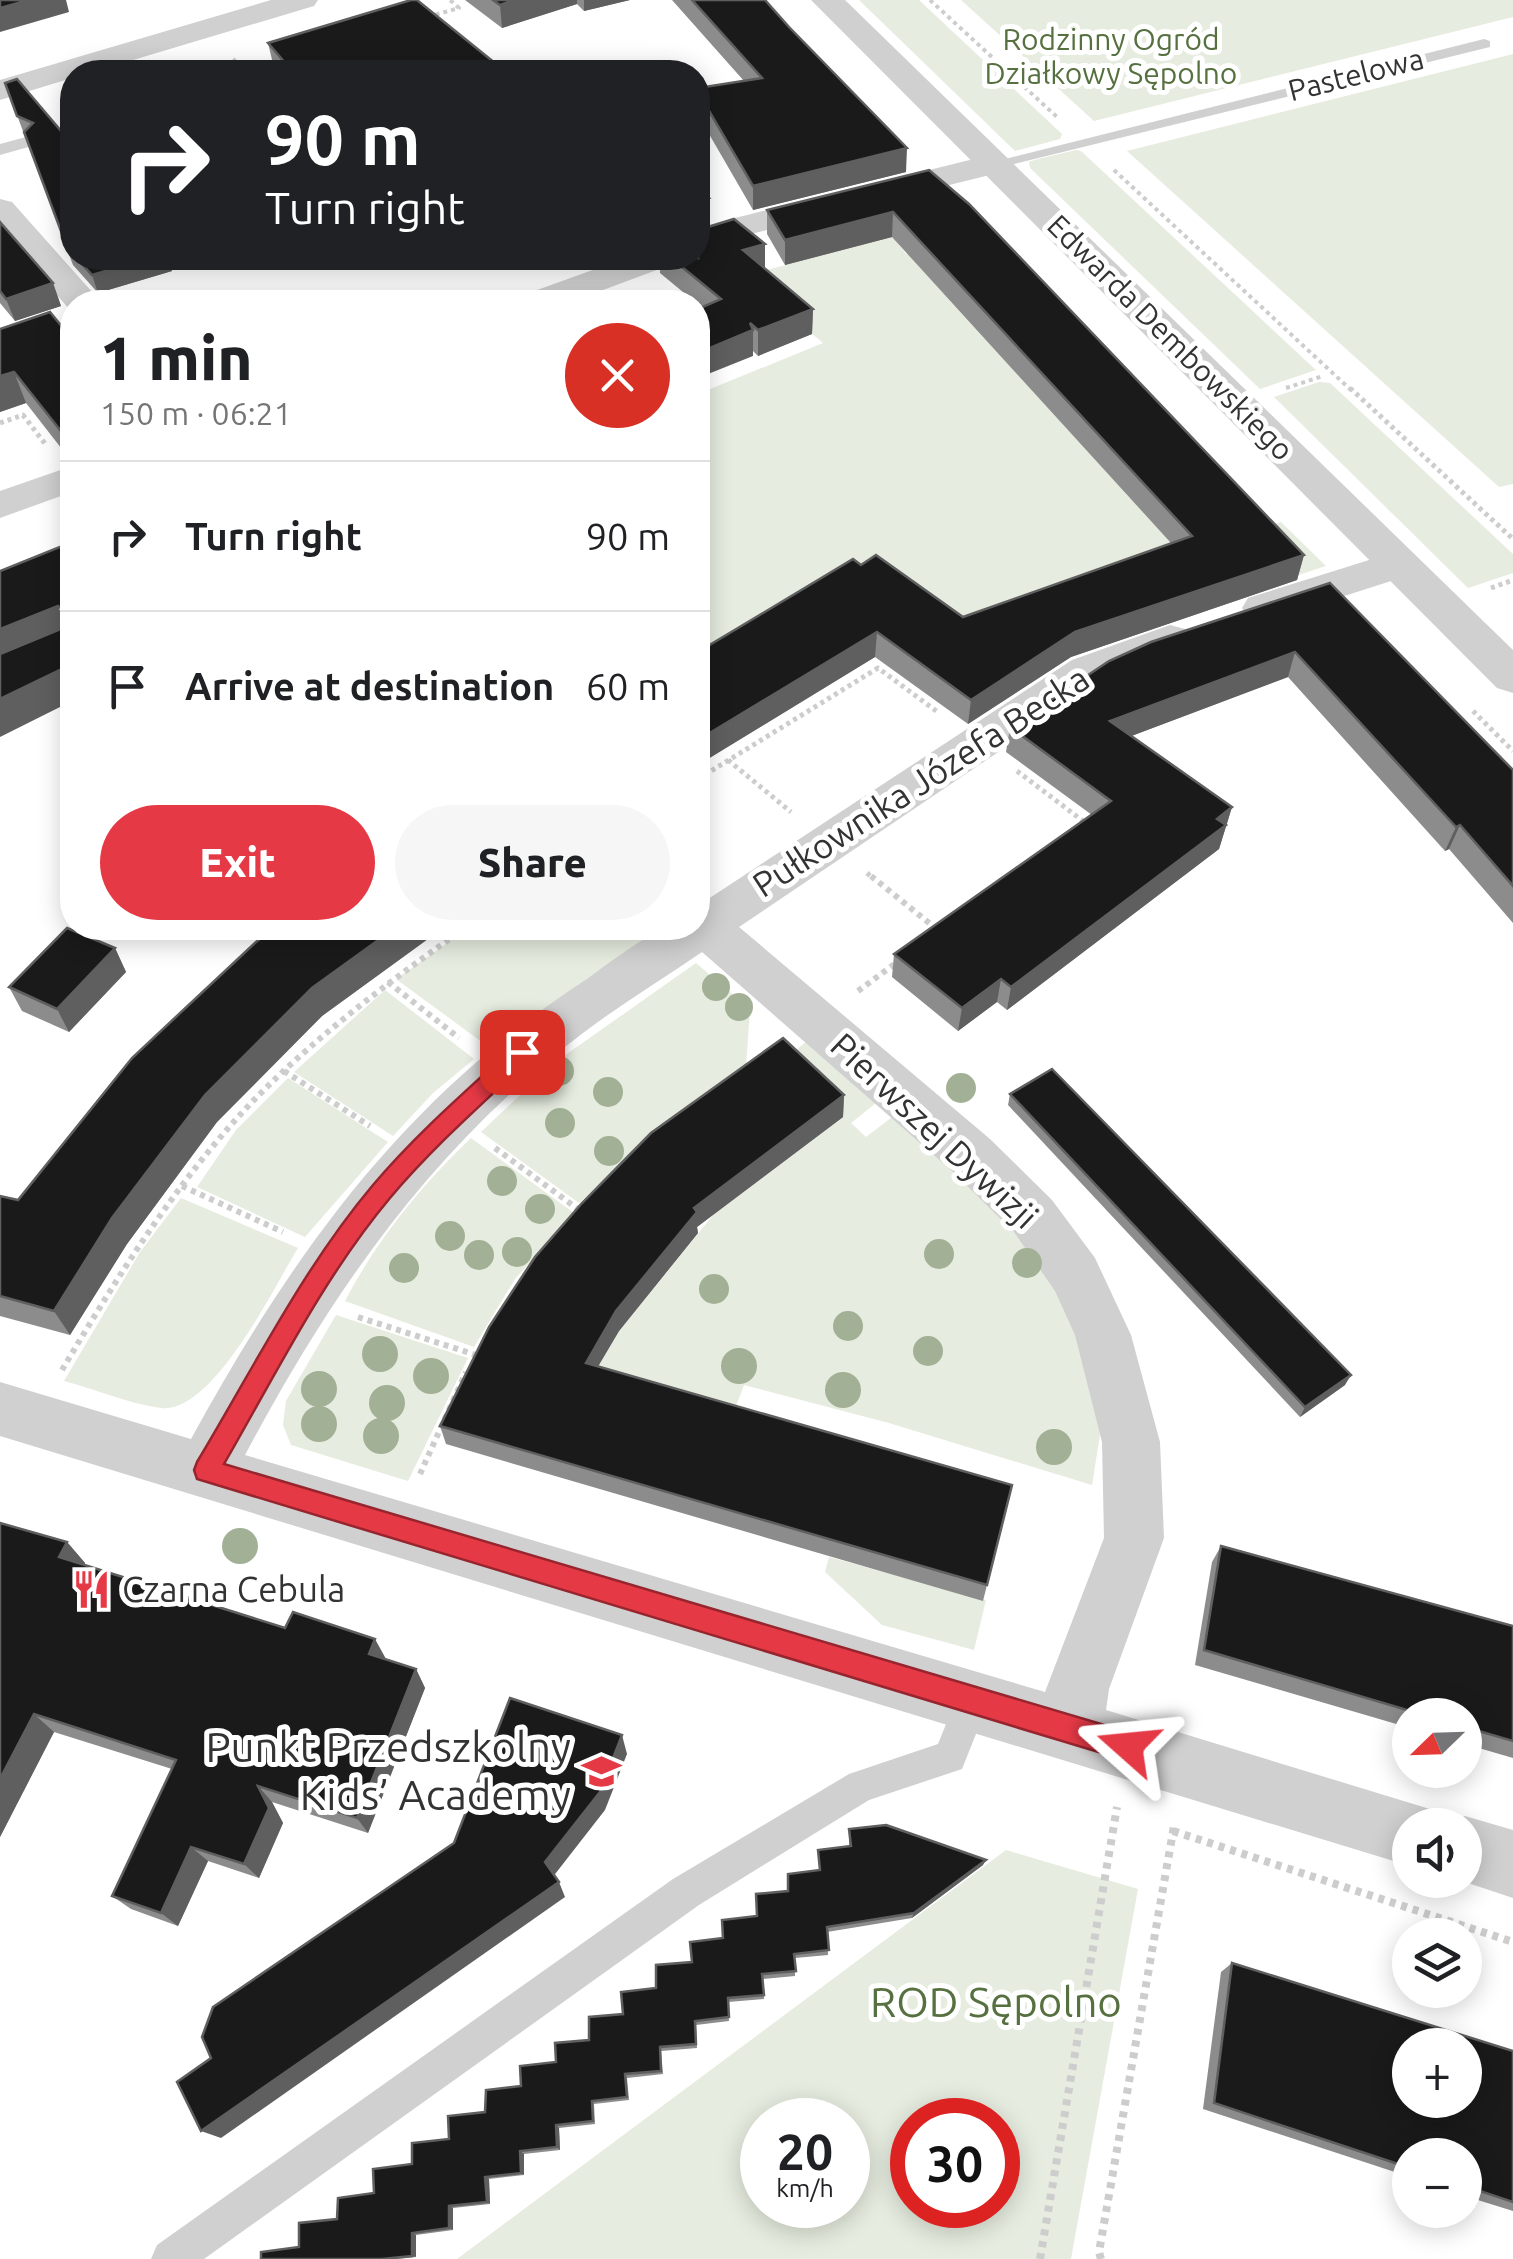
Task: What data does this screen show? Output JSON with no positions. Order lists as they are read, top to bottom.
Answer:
{
  "streets": {
    "street": ["Edwarda Dembowskiego", "Pułkownika Józefa Becka", "Pierwszej Dywizji"],
    "lane": ["Pastelowa"]
  },
  "crossings": [
    ["Pastelowa", "Edwarda Dembowskiego"],
    ["Edwarda Dembowskiego", "Pułkownika Józefa Becka"]
  ],
  "parks": ["Rodzinny Ogród Działkowy Sępolno", "ROD Sępolno"],
  "places": {
    "restaurant": ["Czarna Cebula"],
    "school or university": ["Punkt Przedszkolny Kids’ Academy"]
  },
  "north": "bottom left",
  "page": {
    "turn": ["90 m", "Turn right"],
    "heading": ["1 min", "150 m · 06:21"],
    "list": [
      {
        "name": "Turn right",
        "value": "90 m"
      },
      {
        "name": "Arrive at destination",
        "value": "60 m"
      }
    ],
    "buttons": ["Exit", "Share"],
    "map_buttons": ["+", "−"],
    "speed": "20 km/h",
    "limit": "30"
  }
}
